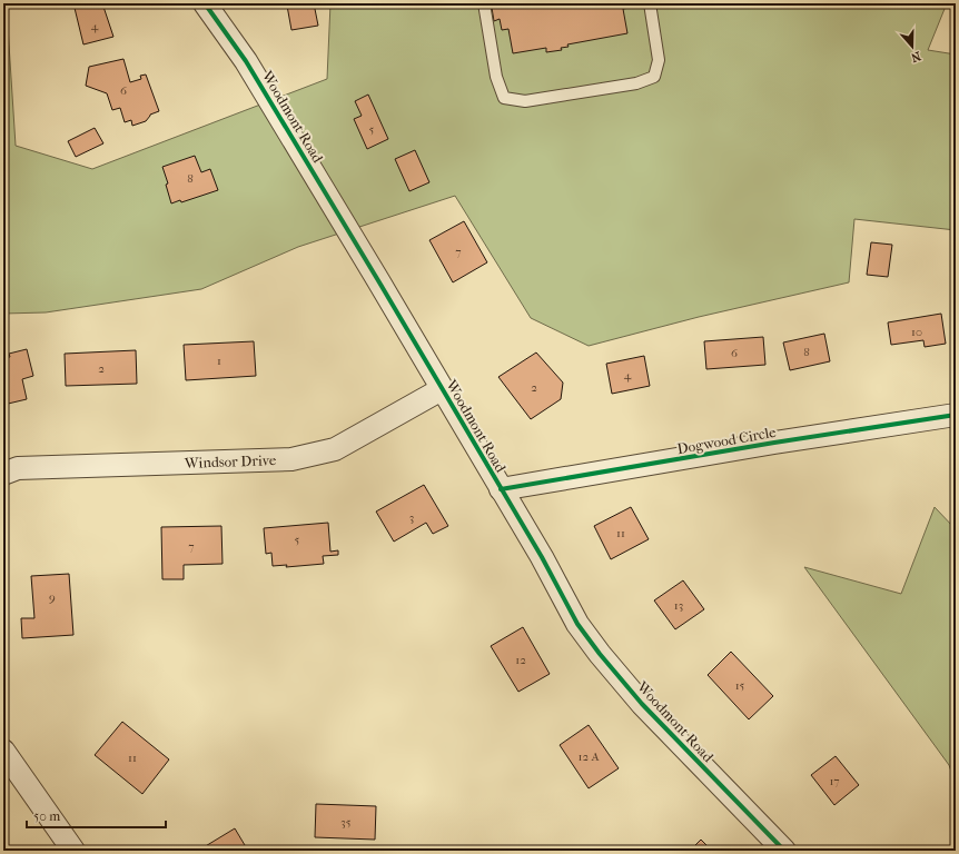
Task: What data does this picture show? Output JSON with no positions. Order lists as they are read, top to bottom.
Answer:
{
  "streets": {
    "street": ["Woodmont Road", "Dogwood Circle", "Windsor Drive"]
  },
  "crossings": [
    ["Woodmont Road", "Dogwood Circle"],
    ["Woodmont Road", "Windsor Drive"]
  ],
  "house_numbers": [
    "4",
    "6",
    "5",
    "8",
    "7",
    "10",
    "8",
    "6",
    "1",
    "2",
    "4",
    "2",
    "3",
    "11",
    "5",
    "7",
    "9",
    "13",
    "12",
    "15",
    "12 A",
    "11",
    "17",
    "35"
  ],
  "scale_bar": "50 m",
  "north": "bottom"
}
